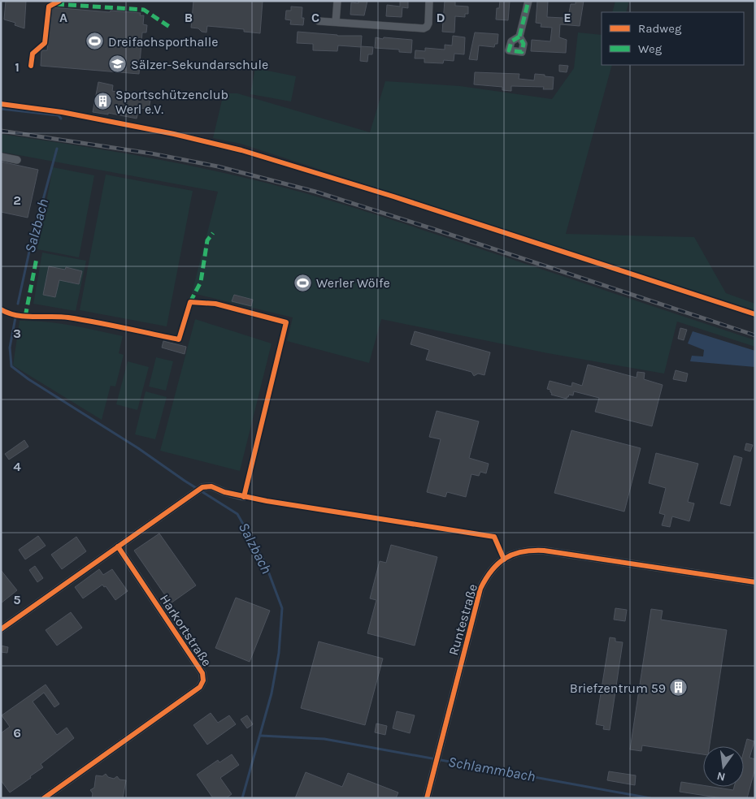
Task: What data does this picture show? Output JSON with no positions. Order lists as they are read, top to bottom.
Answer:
{
  "streets": {
    "street": ["Runtestraße", "Harkortstraße"]
  },
  "water": ["Salzbach", "Schlammbach"],
  "places": {
    "sports": ["Dreifachsporthalle", "Werler Wölfe"],
    "school or university": ["Sälzer-Sekundarschule"],
    "building": ["Sportschützenclub Werl e.V.", "Briefzentrum 59"]
  },
  "legend": ["Radweg", "Weg"],
  "north": "bottom",
  "grid": {
    "columns": [
      "A",
      "B",
      "C",
      "D",
      "E"
    ],
    "rows": [
      "1",
      "2",
      "3",
      "4",
      "5",
      "6"
    ]
  }
}
